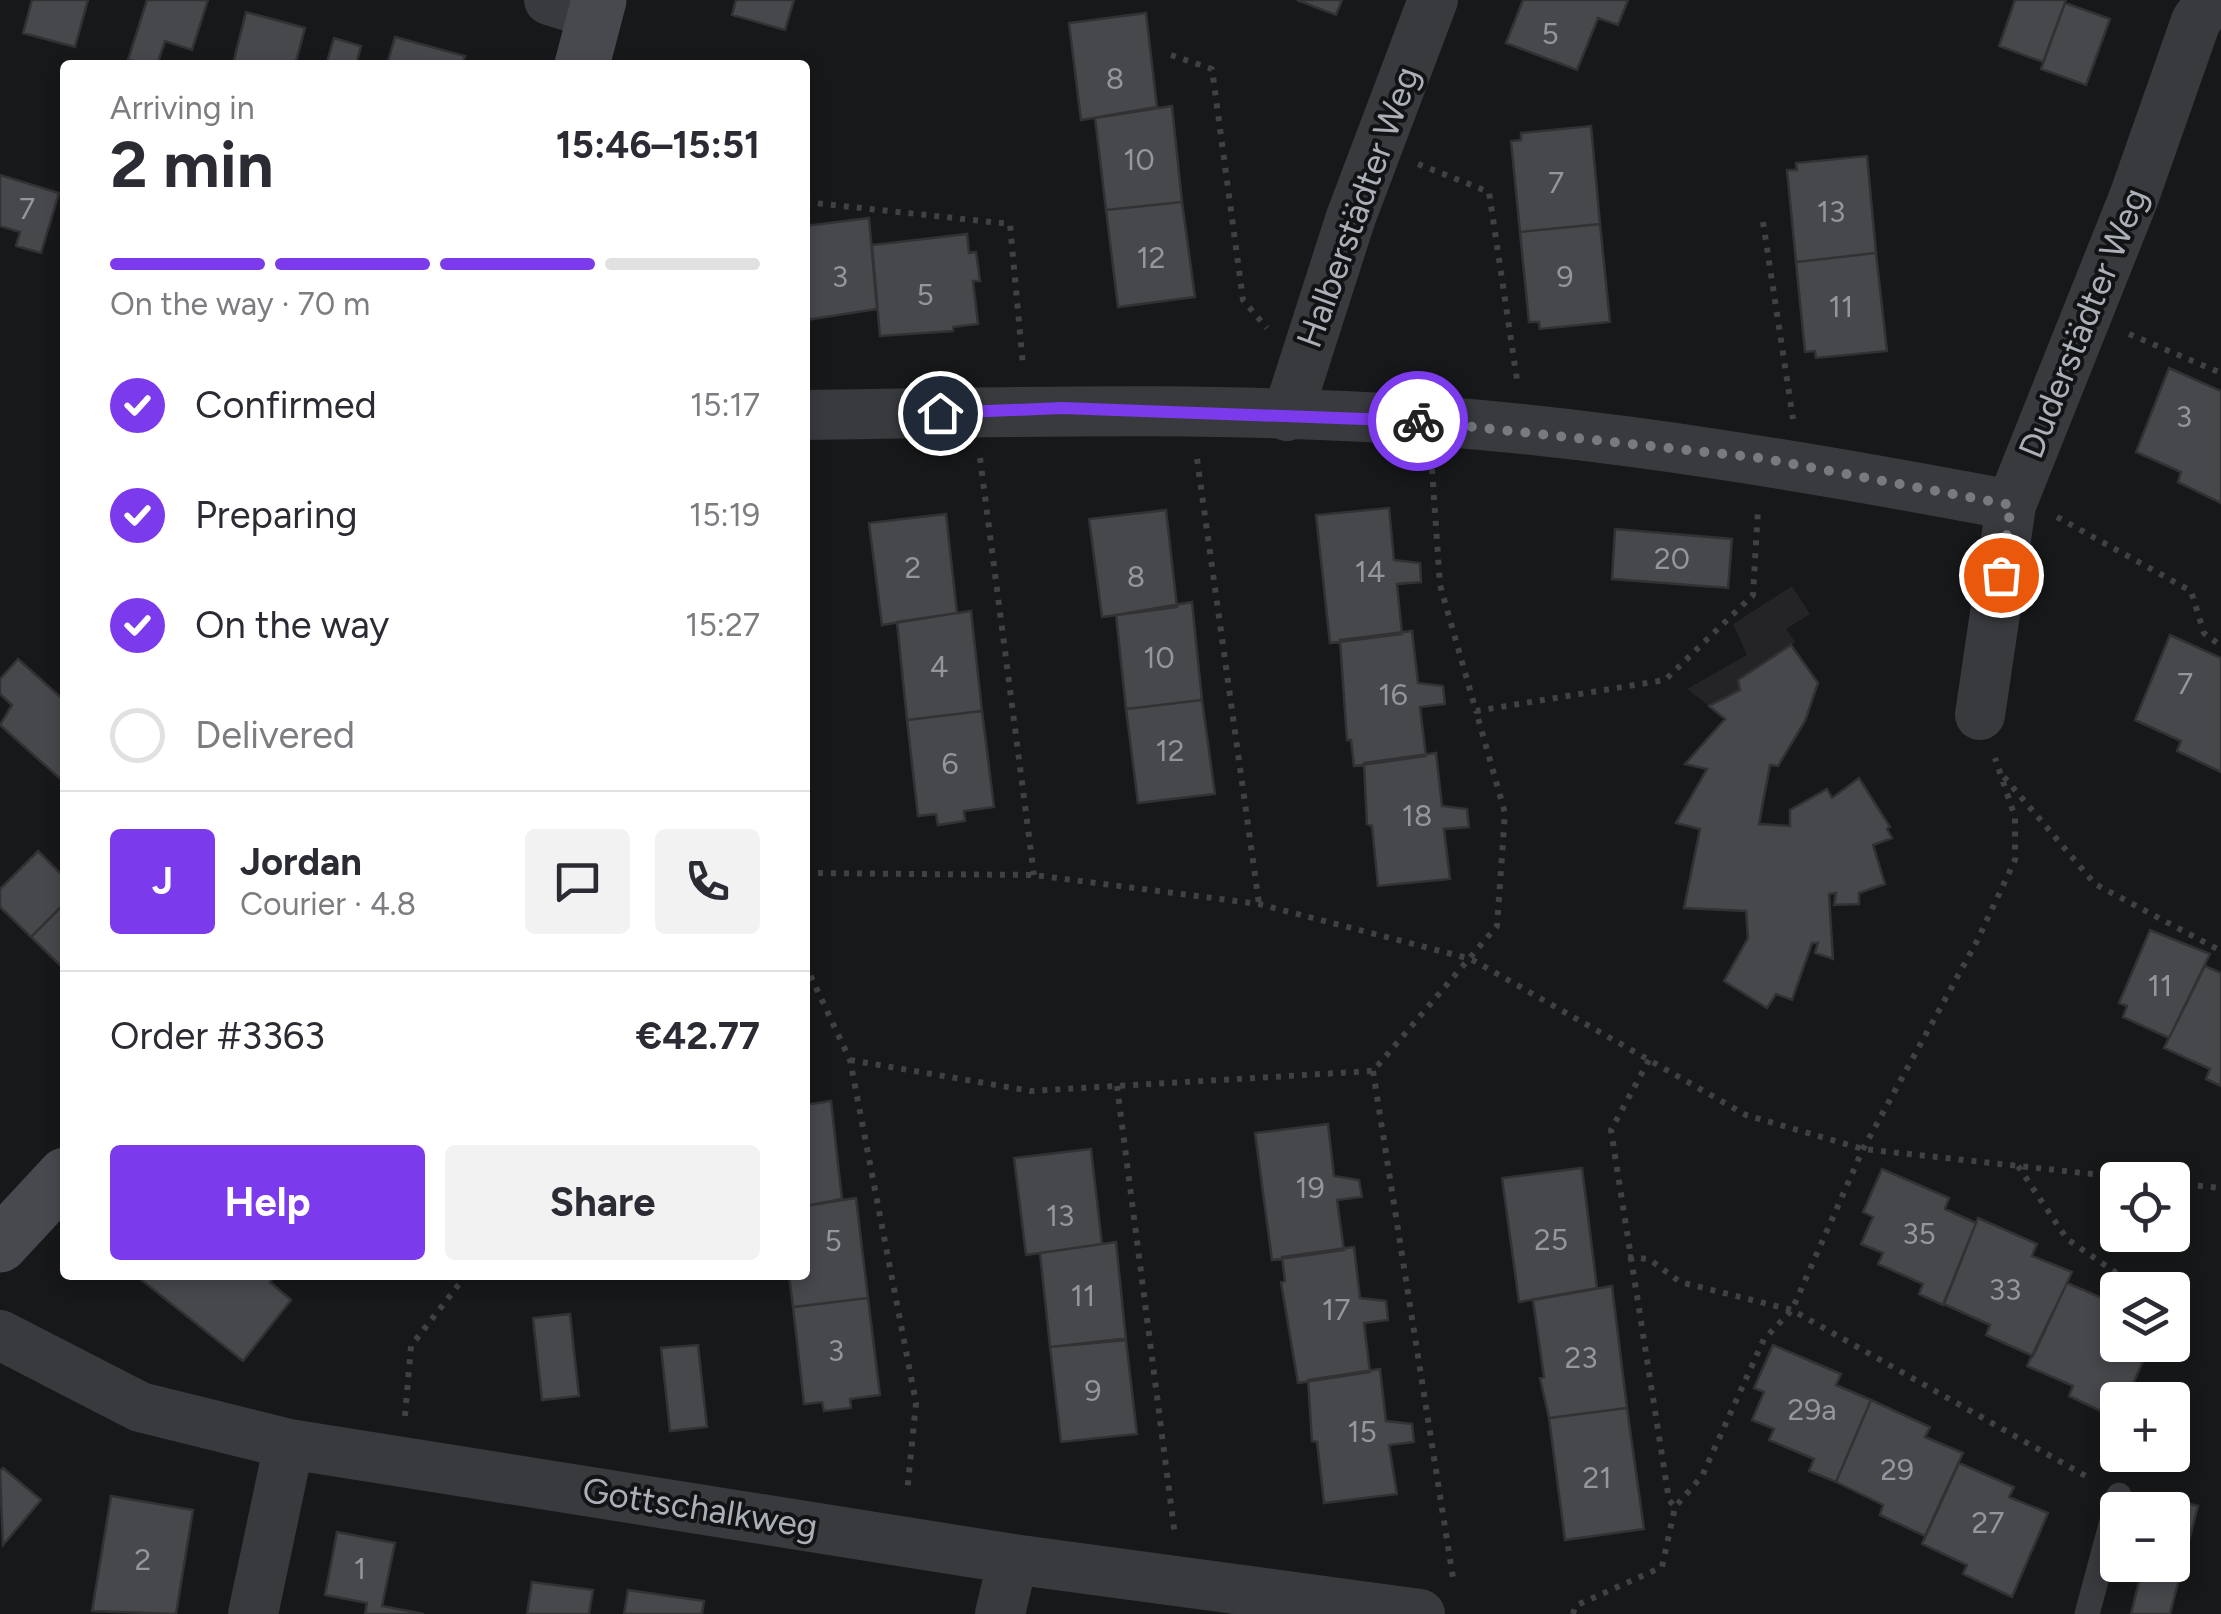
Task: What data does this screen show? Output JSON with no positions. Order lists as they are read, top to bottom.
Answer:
{
  "streets": {
    "street": ["Halberstädter Weg", "Duderstädter Weg", "Gottschalkweg"]
  },
  "house_numbers": [
    "5",
    "8",
    "10",
    "7",
    "7",
    "13",
    "12",
    "3",
    "9",
    "5",
    "11",
    "3",
    "20",
    "2",
    "14",
    "8",
    "10",
    "4",
    "7",
    "16",
    "12",
    "6",
    "18",
    "11",
    "19",
    "13",
    "35",
    "25",
    "5",
    "33",
    "11",
    "17",
    "3",
    "23",
    "9",
    "29a",
    "15",
    "29",
    "21",
    "27",
    "2",
    "1"
  ],
  "page": {
    "heading": ["2 min", "Arriving in", "15:46–15:51"],
    "panel": [
      "Jordan",
      "Courier · 4.8",
      "Order #3363",
      "€42.77"
    ],
    "bar": "On the way · 70 m",
    "list": [
      ["Confirmed", "15:17"],
      ["Preparing", "15:19"],
      ["On the way", "15:27"],
      "Delivered"
    ],
    "round": "J",
    "buttons": ["Help", "Share"],
    "map_buttons": ["+", "−"]
  }
}
